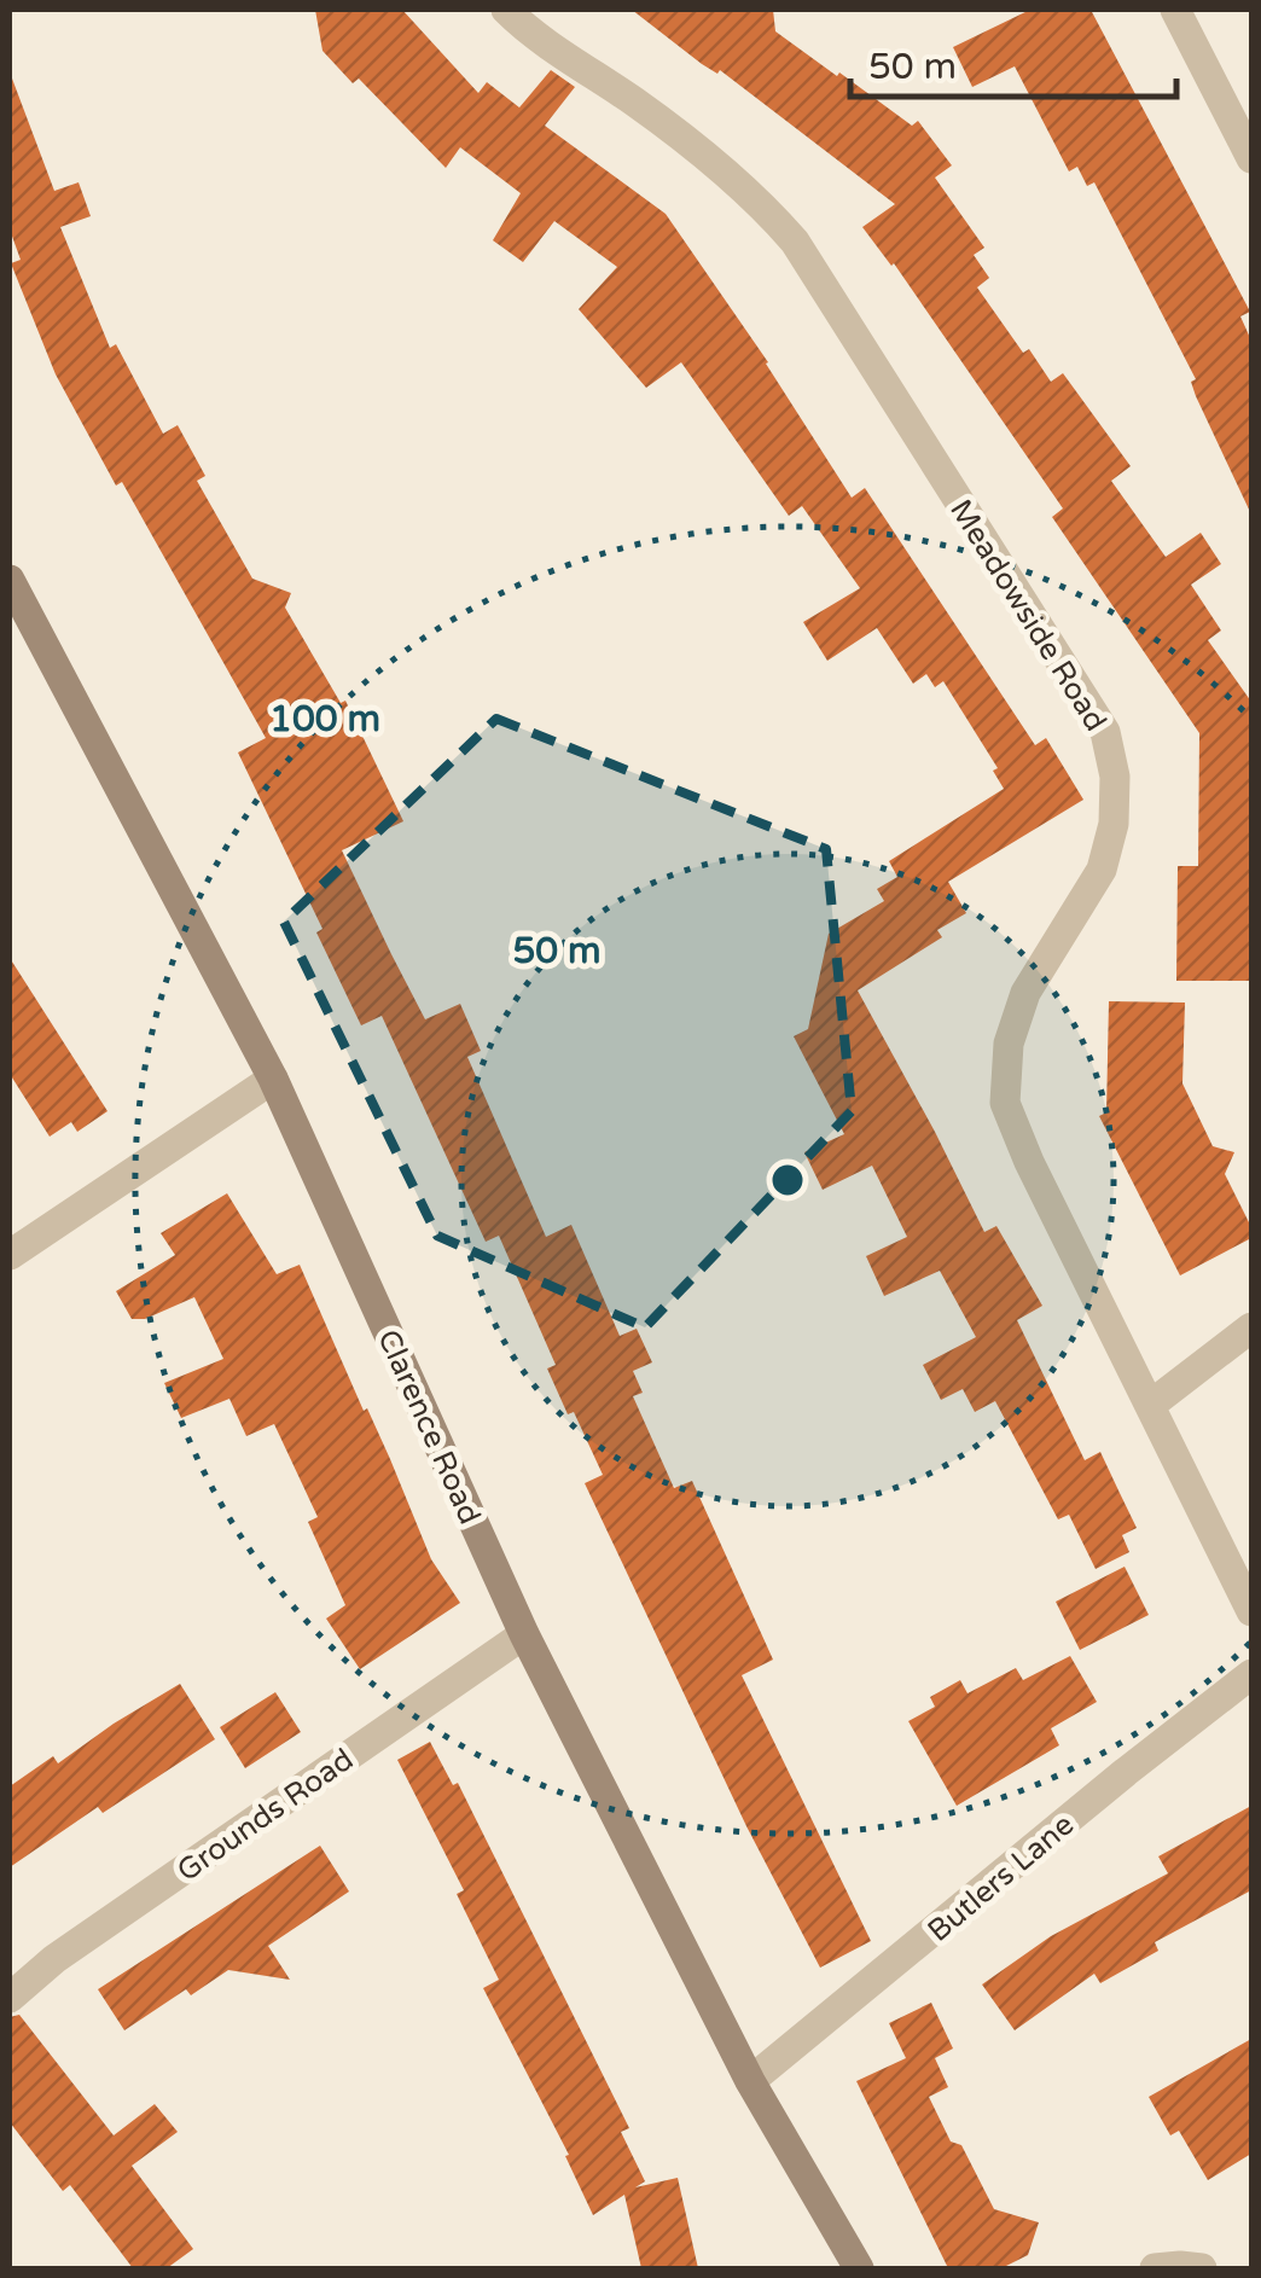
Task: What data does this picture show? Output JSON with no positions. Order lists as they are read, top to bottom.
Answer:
{
  "streets": {
    "street": [
      "Meadowside Road",
      "Clarence Road",
      "Grounds Road",
      "Butlers Lane"
    ]
  },
  "crossings": [
    ["Clarence Road", "Grounds Road"],
    ["Clarence Road", "Butlers Lane"]
  ],
  "scale_bar": "50 m",
  "rings": ["100 m", "50 m"]
}
